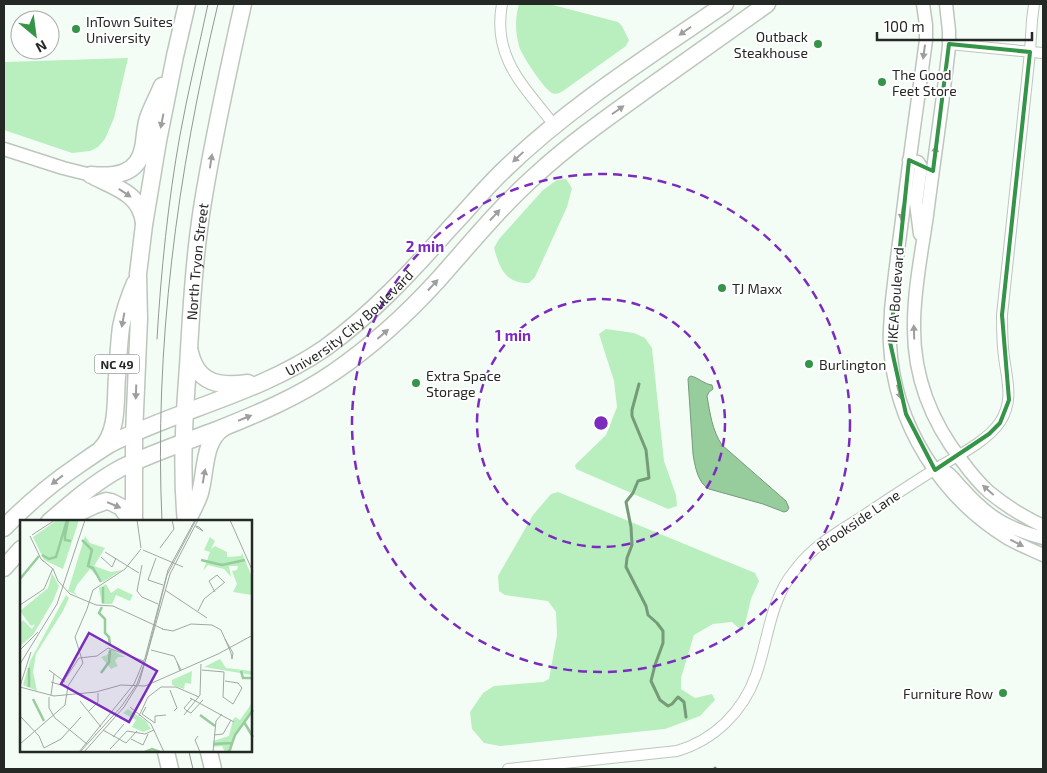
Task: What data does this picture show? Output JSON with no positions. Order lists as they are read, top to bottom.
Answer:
{
  "streets": {
    "main road": ["North Tryon Street", "University City Boulevard", "NC 49"],
    "street": ["IKEA Boulevard", "Brookside Lane"]
  },
  "crossings": [
    ["North Tryon Street", "University City Boulevard"],
    ["IKEA Boulevard", "Brookside Lane"],
    ["University City Boulevard", "NC 49"]
  ],
  "places": [
    "InTown Suites University",
    "Outback Steakhouse",
    "The Good Feet Store",
    "TJ Maxx",
    "Burlington",
    "Extra Space Storage",
    "Furniture Row"
  ],
  "scale_bar": "100 m",
  "north": "bottom right",
  "rings": ["2 min", "1 min"]
}
